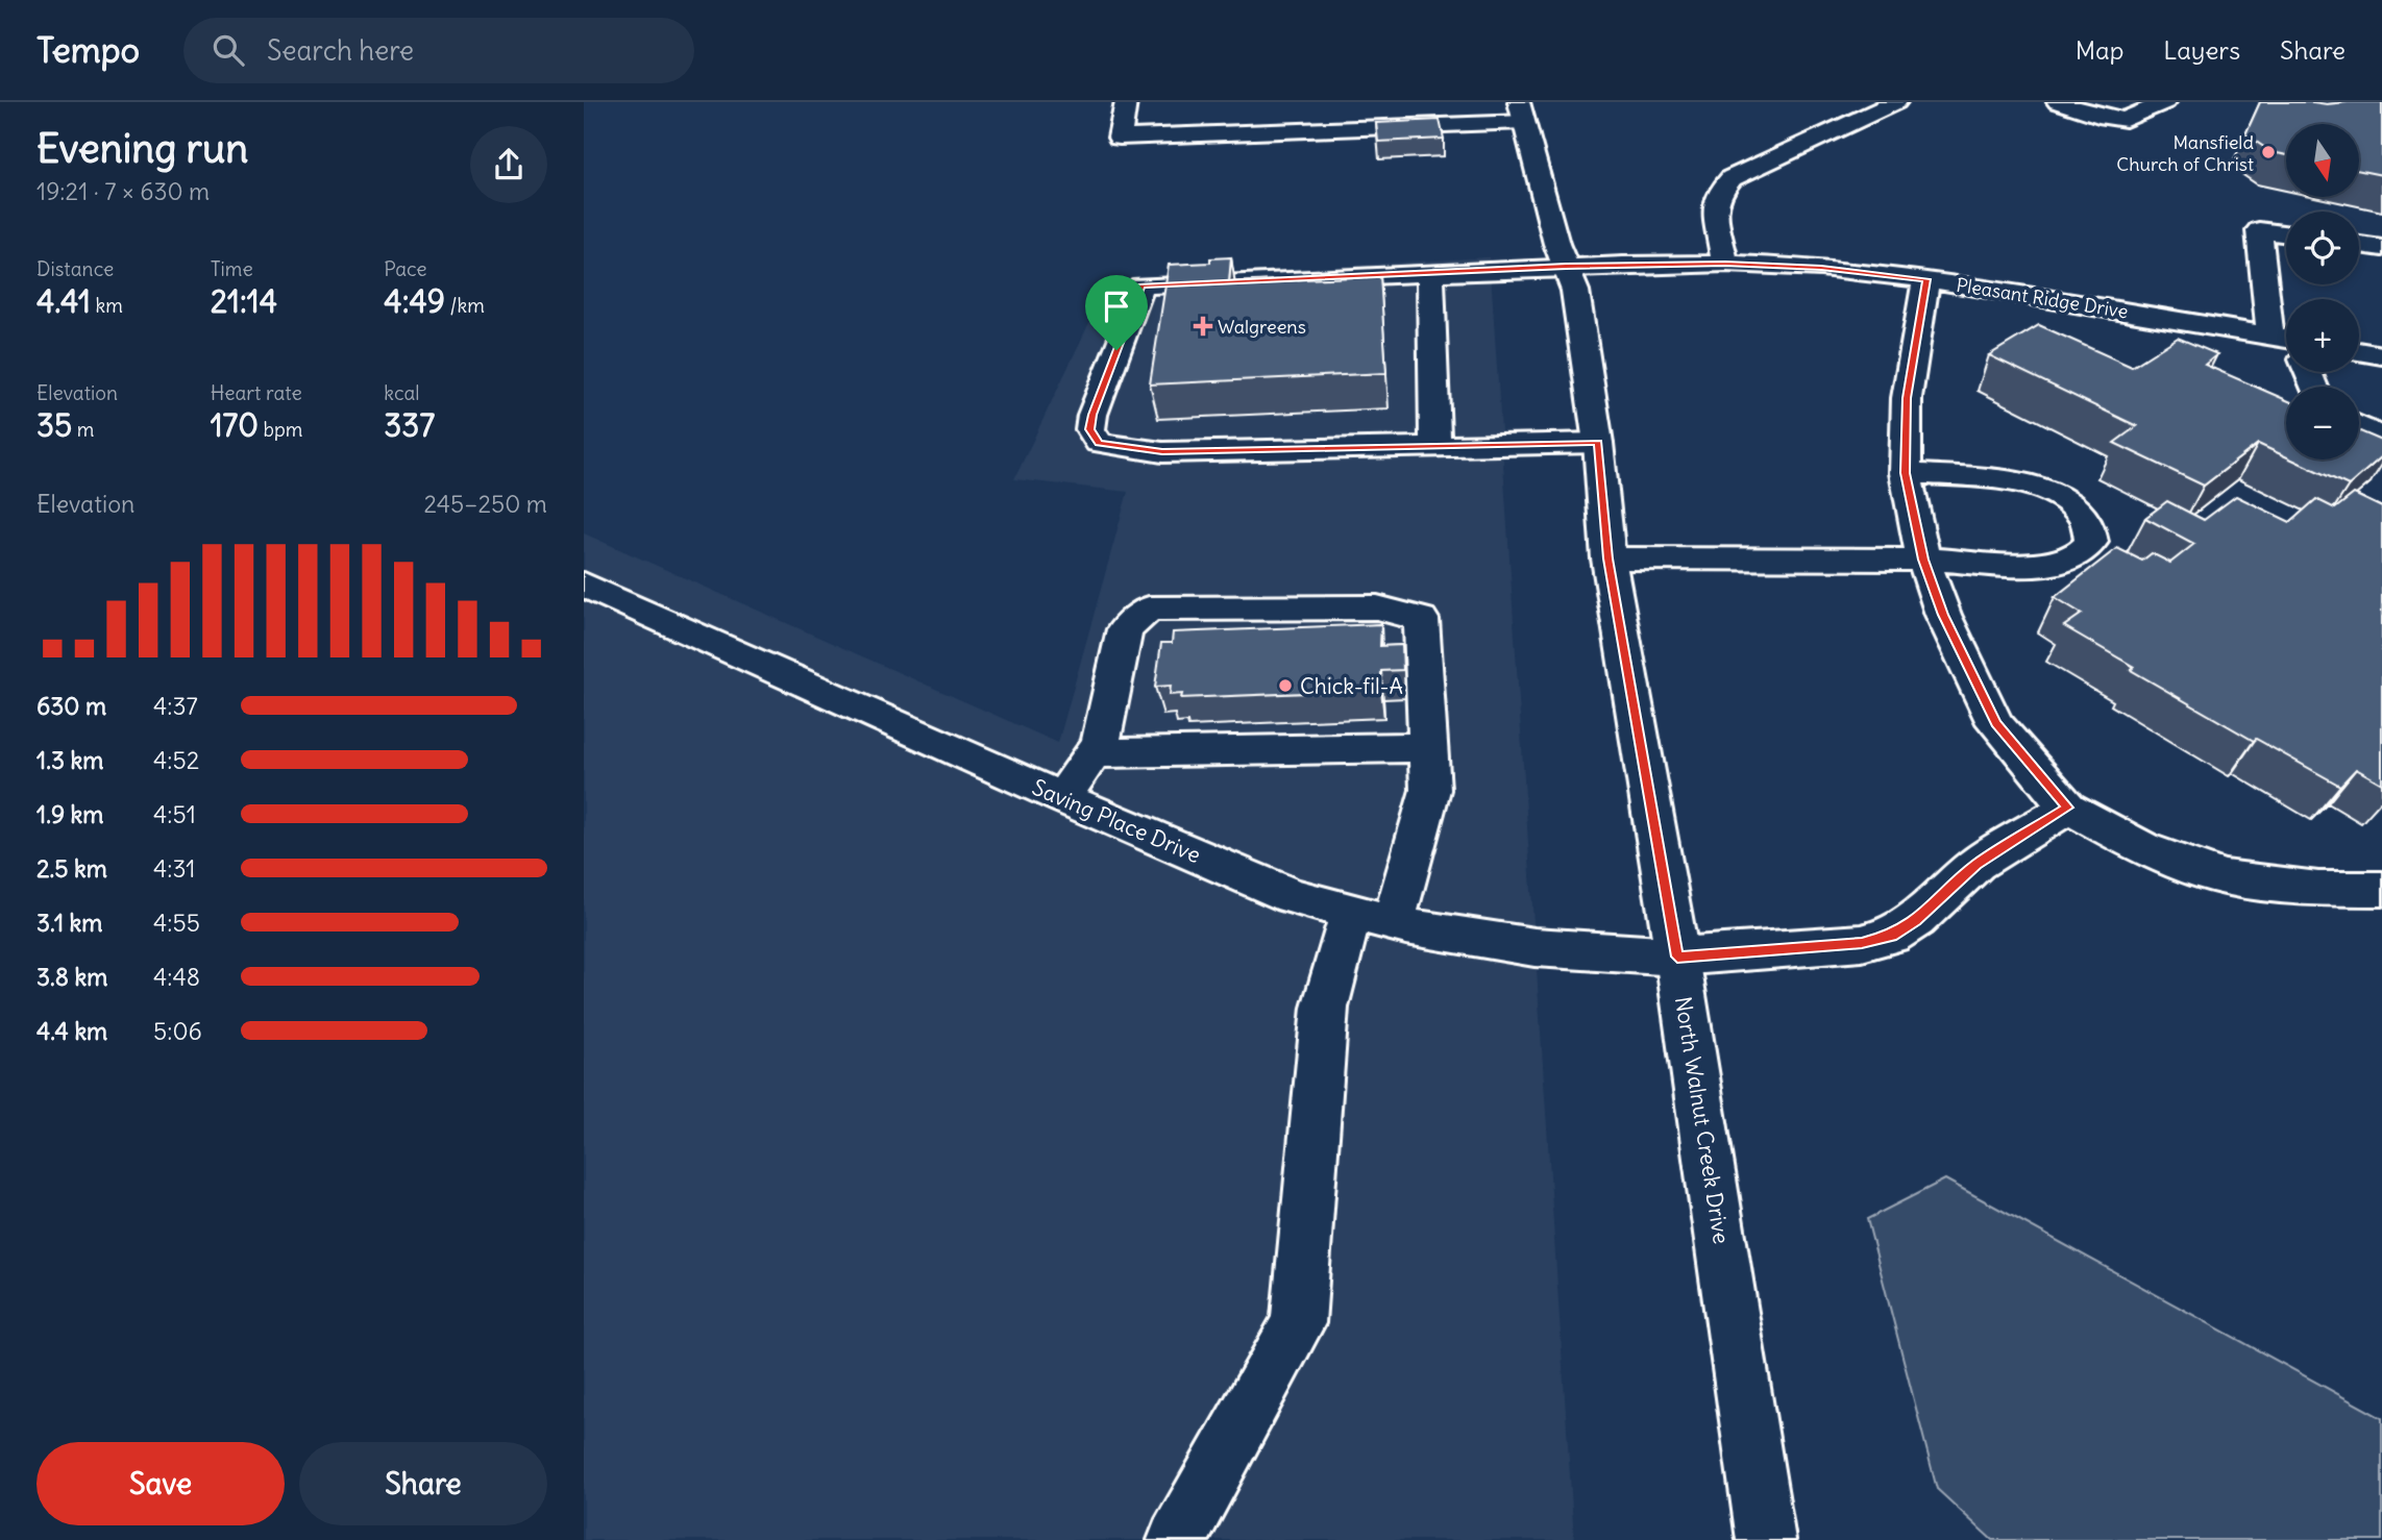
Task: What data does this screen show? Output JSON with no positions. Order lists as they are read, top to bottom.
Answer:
{
  "streets": {
    "main road": ["Pleasant Ridge Drive", "Saving Place Drive", "North Walnut Creek Drive"]
  },
  "crossings": [
    ["Pleasant Ridge Drive", "North Walnut Creek Drive"],
    ["Saving Place Drive", "North Walnut Creek Drive"]
  ],
  "places": {
    "other": ["Mansfield Church of Christ", "Chick-fil-A"],
    "health": ["Walgreens"]
  },
  "north": "bottom",
  "page": {
    "header": "Tempo",
    "search": "Search here",
    "nav": ["Map", "Layers", "Share"],
    "heading": ["Evening run", "19:21 · 7 × 630 m"],
    "map_buttons": ["+", "−"],
    "stats": [
      ["Distance", "4.41 km"],
      ["Time", "21:14"],
      ["Pace", "4:49 /km"],
      ["Elevation", "35 m"],
      ["Heart rate", "170 bpm"],
      ["kcal", "337"]
    ],
    "chart": ["Elevation", "245–250 m"],
    "list": [
      {
        "name": "630 m",
        "note": "4:37"
      },
      {
        "name": "1.3 km",
        "note": "4:52"
      },
      {
        "name": "1.9 km",
        "note": "4:51"
      },
      {
        "name": "2.5 km",
        "note": "4:31"
      },
      {
        "name": "3.1 km",
        "note": "4:55"
      },
      {
        "name": "3.8 km",
        "note": "4:48"
      },
      {
        "name": "4.4 km",
        "note": "5:06"
      }
    ],
    "buttons": ["Save", "Share"]
  }
}
